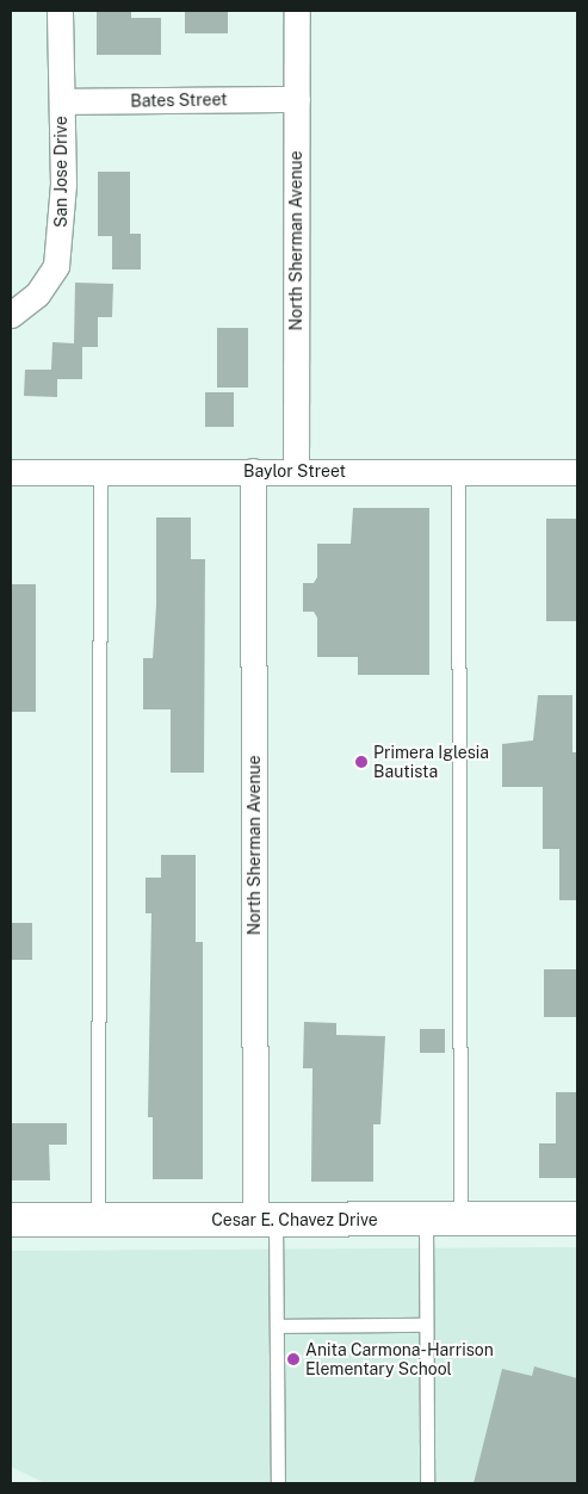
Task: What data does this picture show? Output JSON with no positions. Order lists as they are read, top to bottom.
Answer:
{
  "streets": {
    "street": [
      "Bates Street",
      "San Jose Drive",
      "North Sherman Avenue",
      "Baylor Street",
      "Cesar E. Chavez Drive"
    ]
  },
  "crossings": [
    ["Bates Street", "San Jose Drive"],
    ["Bates Street", "North Sherman Avenue"],
    ["North Sherman Avenue", "Baylor Street"],
    ["North Sherman Avenue", "Cesar E. Chavez Drive"]
  ],
  "places": ["Primera Iglesia Bautista", "Anita Carmona-Harrison Elementary School"]
}
